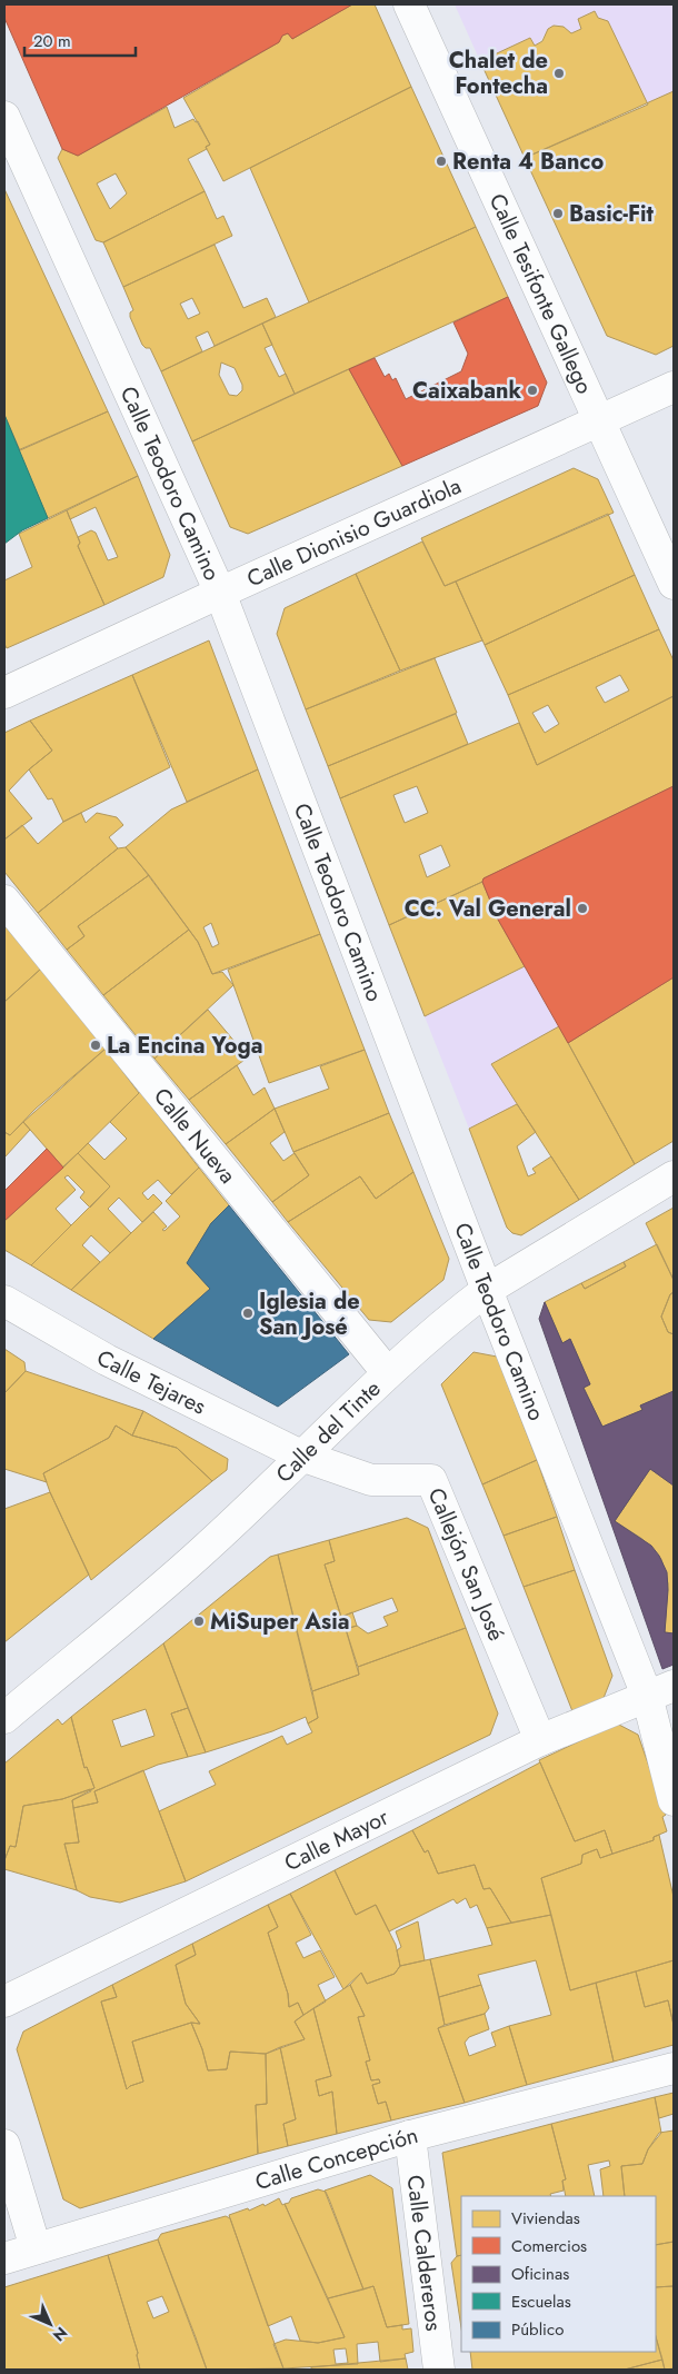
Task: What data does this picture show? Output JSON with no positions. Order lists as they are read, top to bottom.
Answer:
{
  "streets": {
    "street": [
      "Calle Tesifonte Gallego",
      "Calle Teodoro Camino",
      "Calle Dionisio Guardiola",
      "Calle Nueva",
      "Calle Tejares",
      "Calle del Tinte",
      "Callejón San José",
      "Calle Mayor",
      "Calle Concepción",
      "Calle Caldereros"
    ]
  },
  "crossings": [
    ["Calle Tesifonte Gallego", "Calle Dionisio Guardiola"],
    ["Calle Teodoro Camino", "Calle Dionisio Guardiola"],
    ["Calle Teodoro Camino", "Calle del Tinte"],
    ["Calle Teodoro Camino", "Calle Mayor"],
    ["Calle Nueva", "Calle del Tinte"],
    ["Calle Tejares", "Calle del Tinte"],
    ["Calle Tejares", "Callejón San José"],
    ["Calle del Tinte", "Callejón San José"],
    ["Callejón San José", "Calle Mayor"],
    ["Calle Concepción", "Calle Caldereros"]
  ],
  "places": [
    "Chalet de Fontecha",
    "Renta 4 Banco",
    "Basic-Fit",
    "Caixabank",
    "CC. Val General",
    "La Encina Yoga",
    "Iglesia de San José",
    "MiSuper Asia"
  ],
  "legend": [
    "Viviendas",
    "Comercios",
    "Oficinas",
    "Escuelas",
    "Público"
  ],
  "scale_bar": "20 m",
  "north": "bottom right"
}
